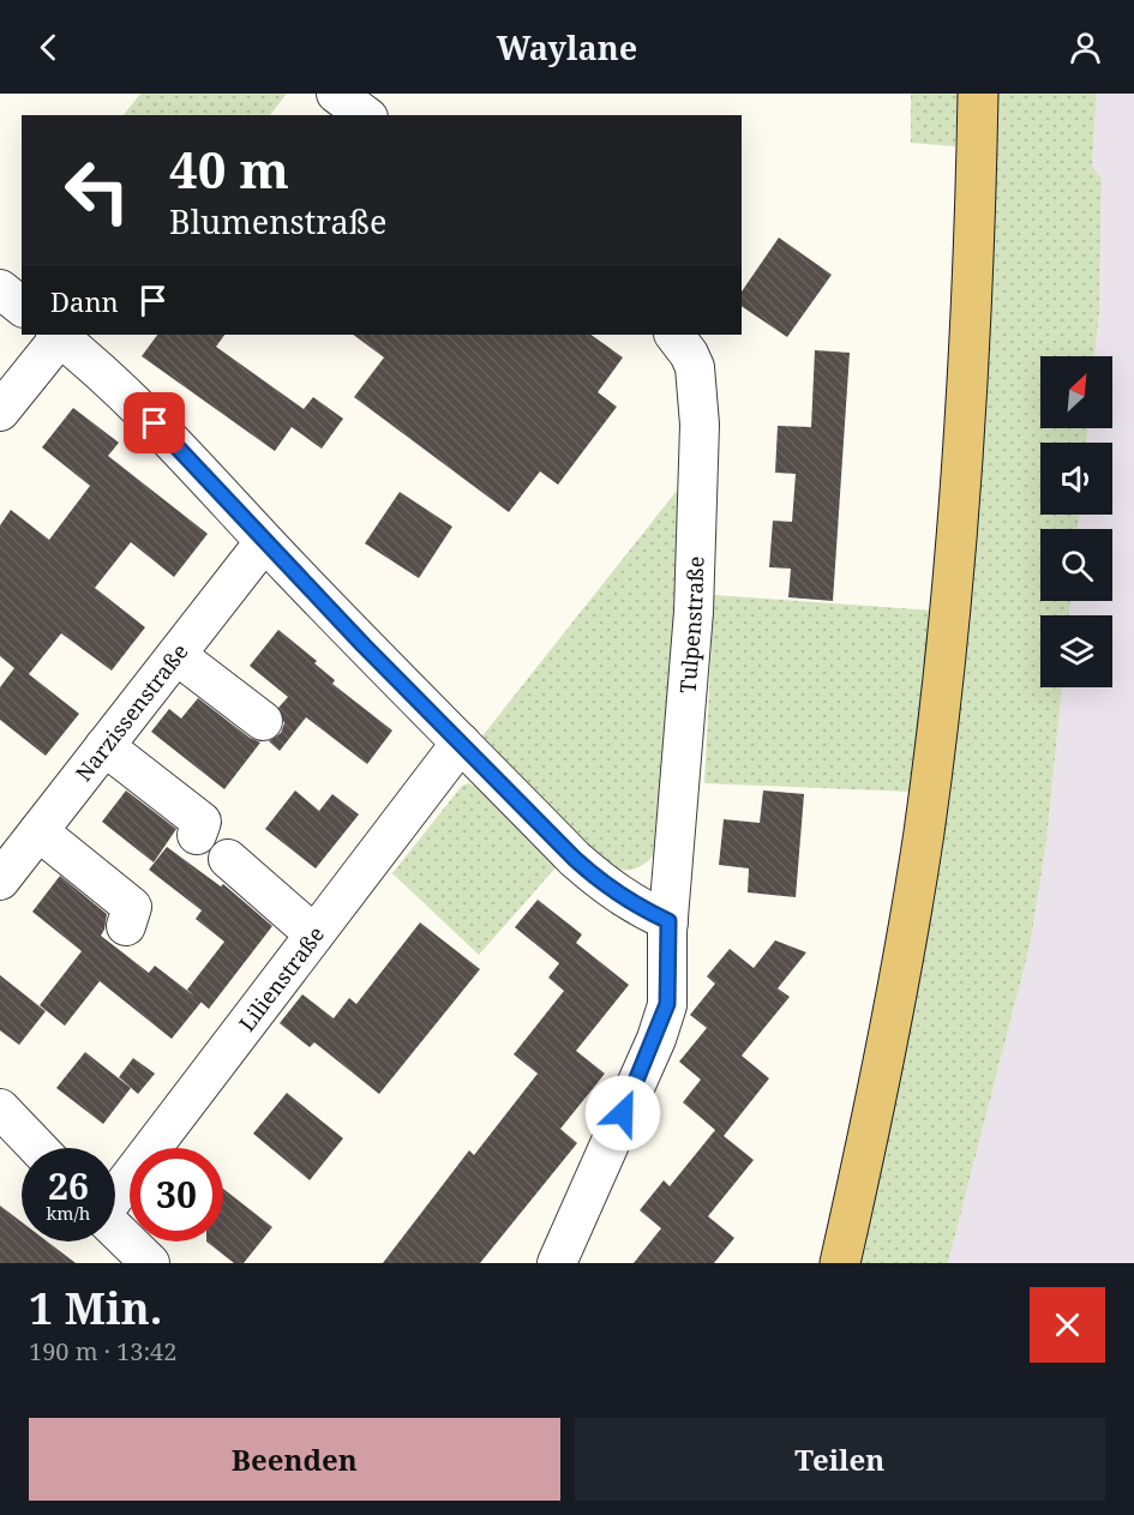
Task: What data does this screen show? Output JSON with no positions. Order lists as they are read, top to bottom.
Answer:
{
  "streets": {
    "street": ["Tulpenstraße", "Narzissenstraße", "Lilienstraße"]
  },
  "north": "top right",
  "page": {
    "header": "Waylane",
    "turn": ["40 m", "Blumenstraße"],
    "then": "Dann",
    "speed": "26 km/h",
    "limit": "30",
    "heading": ["1 Min.", "190 m · 13:42"],
    "buttons": ["Beenden", "Teilen"]
  }
}
